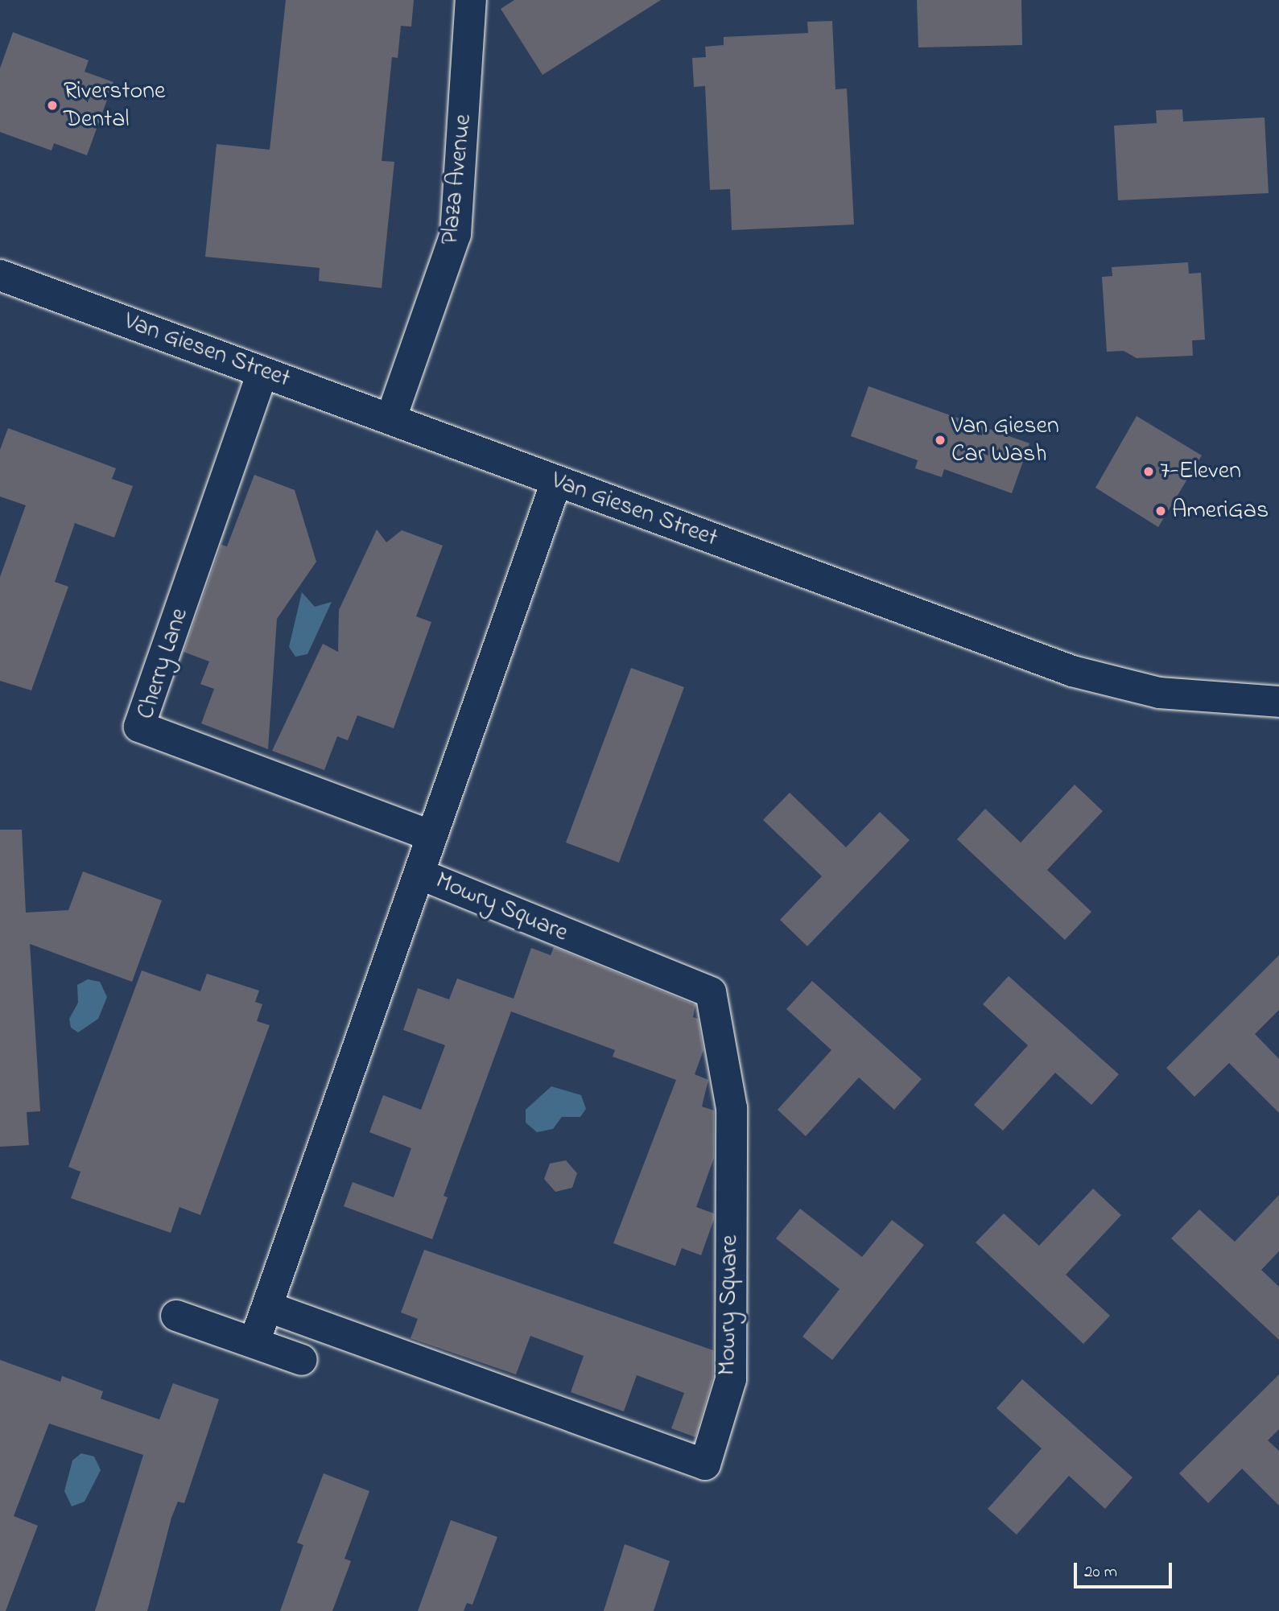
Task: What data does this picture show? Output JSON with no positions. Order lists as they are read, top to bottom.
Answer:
{
  "streets": {
    "street": [
      "Plaza Avenue",
      "Van Giesen Street",
      "Cherry Lane",
      "Mowry Square"
    ]
  },
  "crossings": [
    ["Plaza Avenue", "Van Giesen Street"],
    ["Van Giesen Street", "Cherry Lane"],
    ["Van Giesen Street", "Mowry Square"],
    ["Cherry Lane", "Mowry Square"]
  ],
  "places": [
    "Riverstone Dental",
    "Van Giesen Car Wash",
    "7-Eleven",
    "AmeriGas"
  ],
  "scale_bar": "20 m"
}
